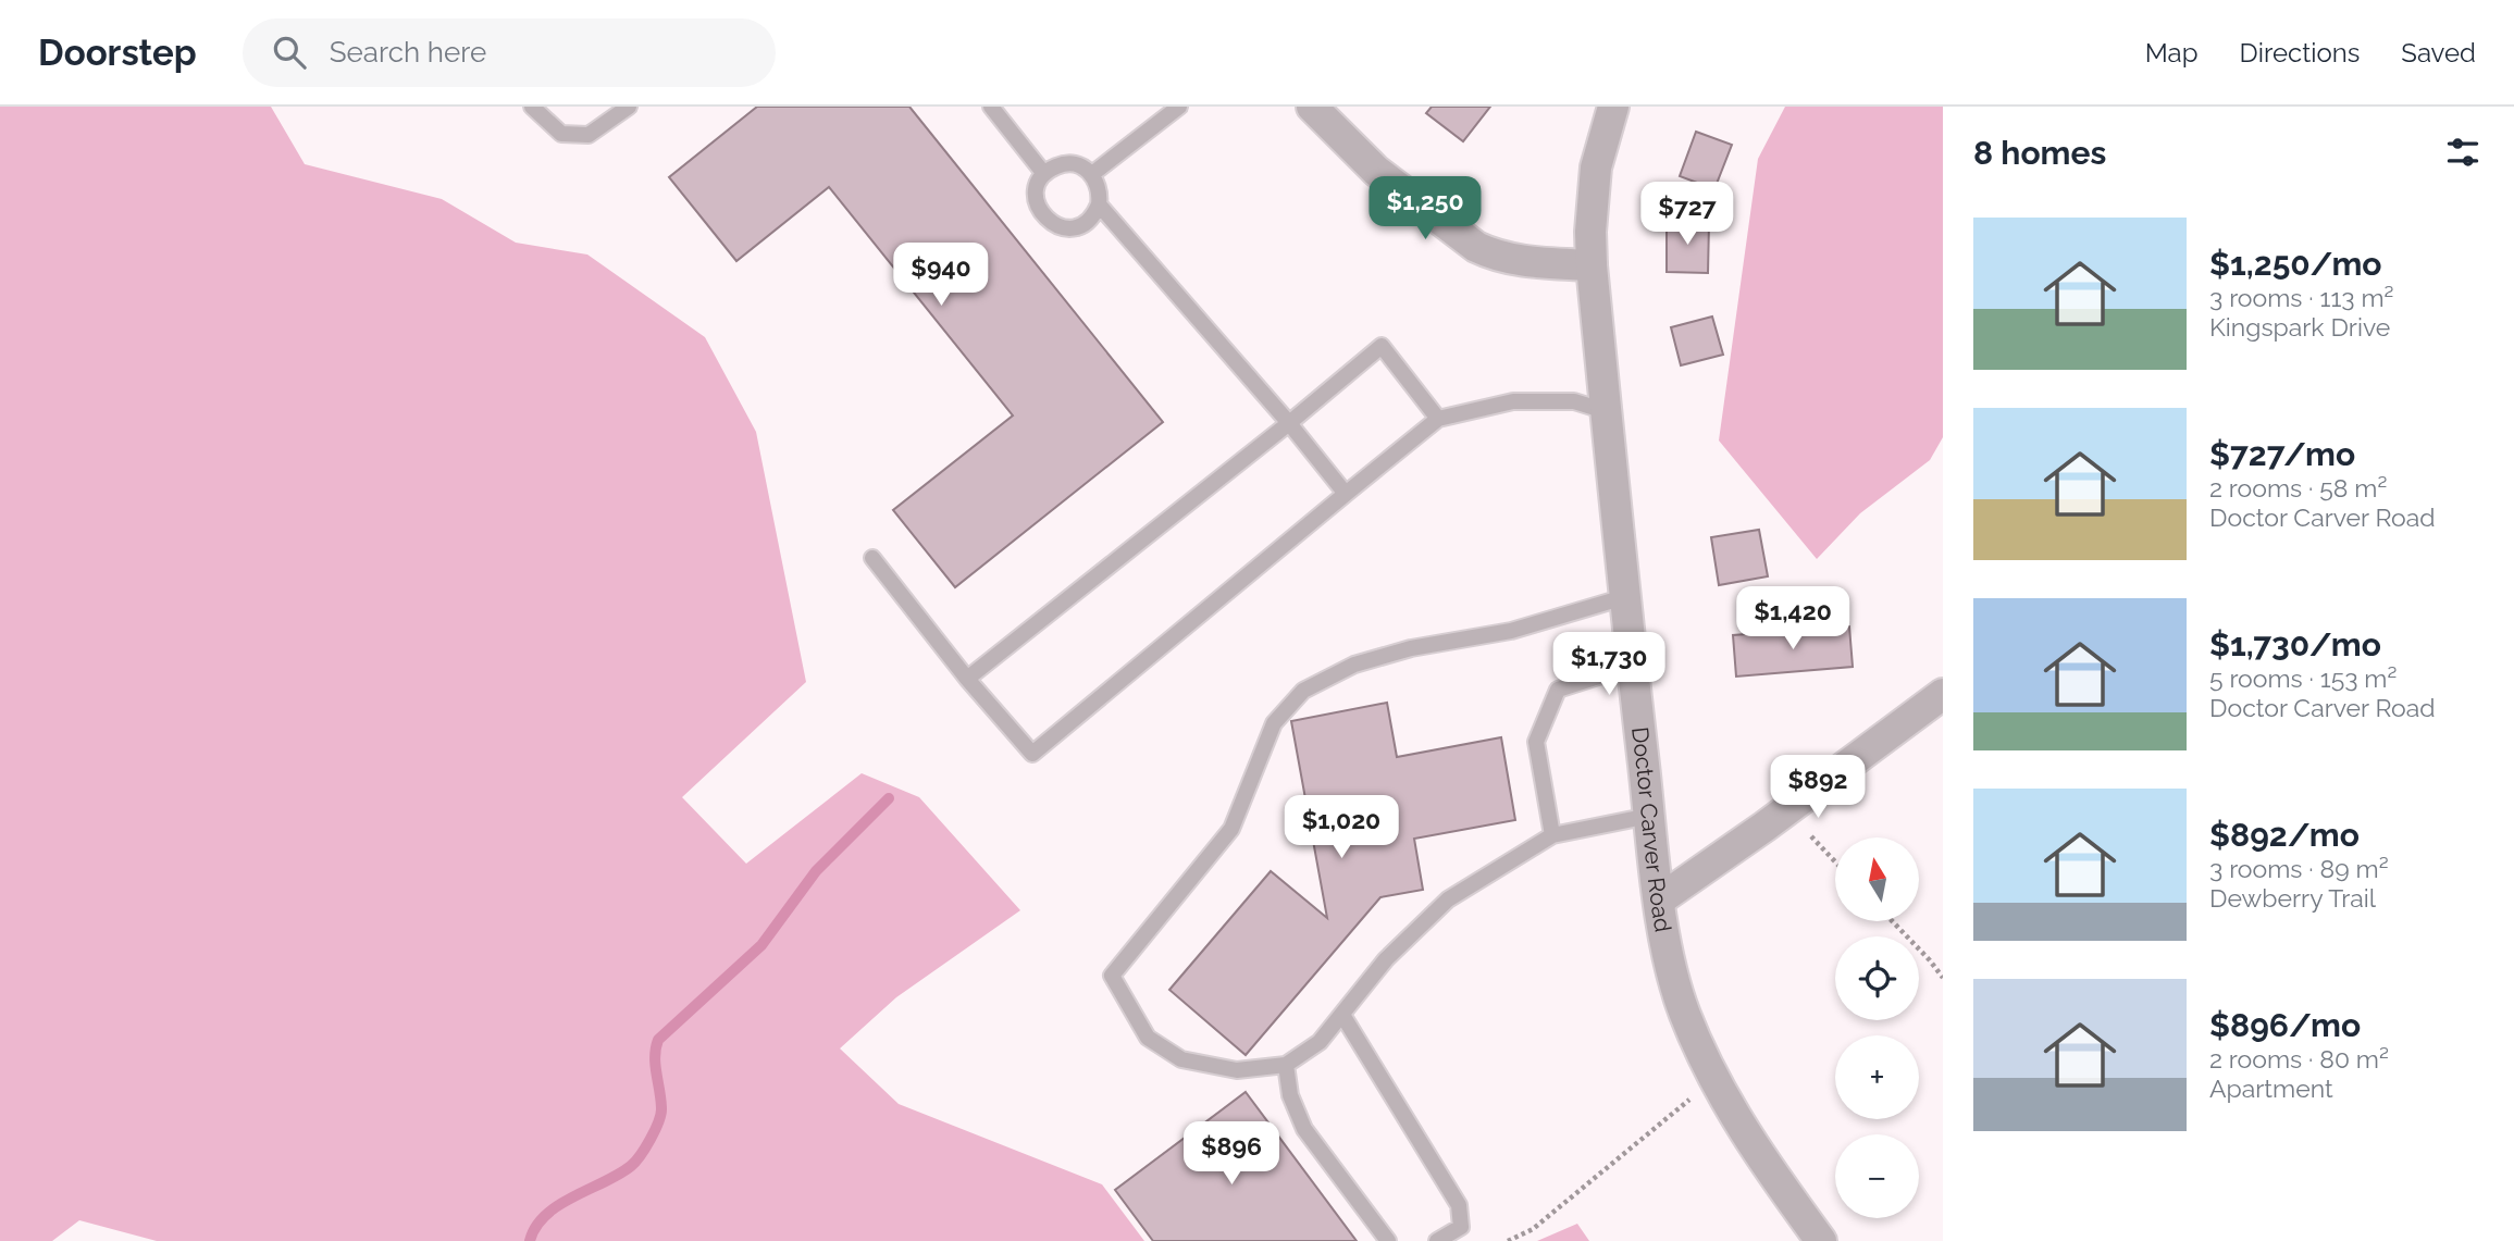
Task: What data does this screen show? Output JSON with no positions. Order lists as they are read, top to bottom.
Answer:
{
  "streets": {
    "street": ["Doctor Carver Road"]
  },
  "north": "top",
  "page": {
    "header": "Doorstep",
    "search": "Search here",
    "nav": ["Map", "Directions", "Saved"],
    "heading": "8 homes",
    "price": [
      "$1,250",
      "$727",
      "$940",
      "$1,420",
      "$1,730",
      "$892",
      "$1,020",
      "$896"
    ],
    "list": [
      {
        "name": "$1,250/mo",
        "note": "3 rooms · 113 m² · Kingspark Drive"
      },
      {
        "name": "$727/mo",
        "note": "2 rooms · 58 m² · Doctor Carver Road"
      },
      {
        "name": "$1,730/mo",
        "note": "5 rooms · 153 m² · Doctor Carver Road"
      },
      {
        "name": "$892/mo",
        "note": "3 rooms · 89 m² · Dewberry Trail"
      },
      {
        "name": "$896/mo",
        "note": "2 rooms · 80 m² · Apartment"
      }
    ],
    "map_buttons": ["+", "−"]
  }
}
